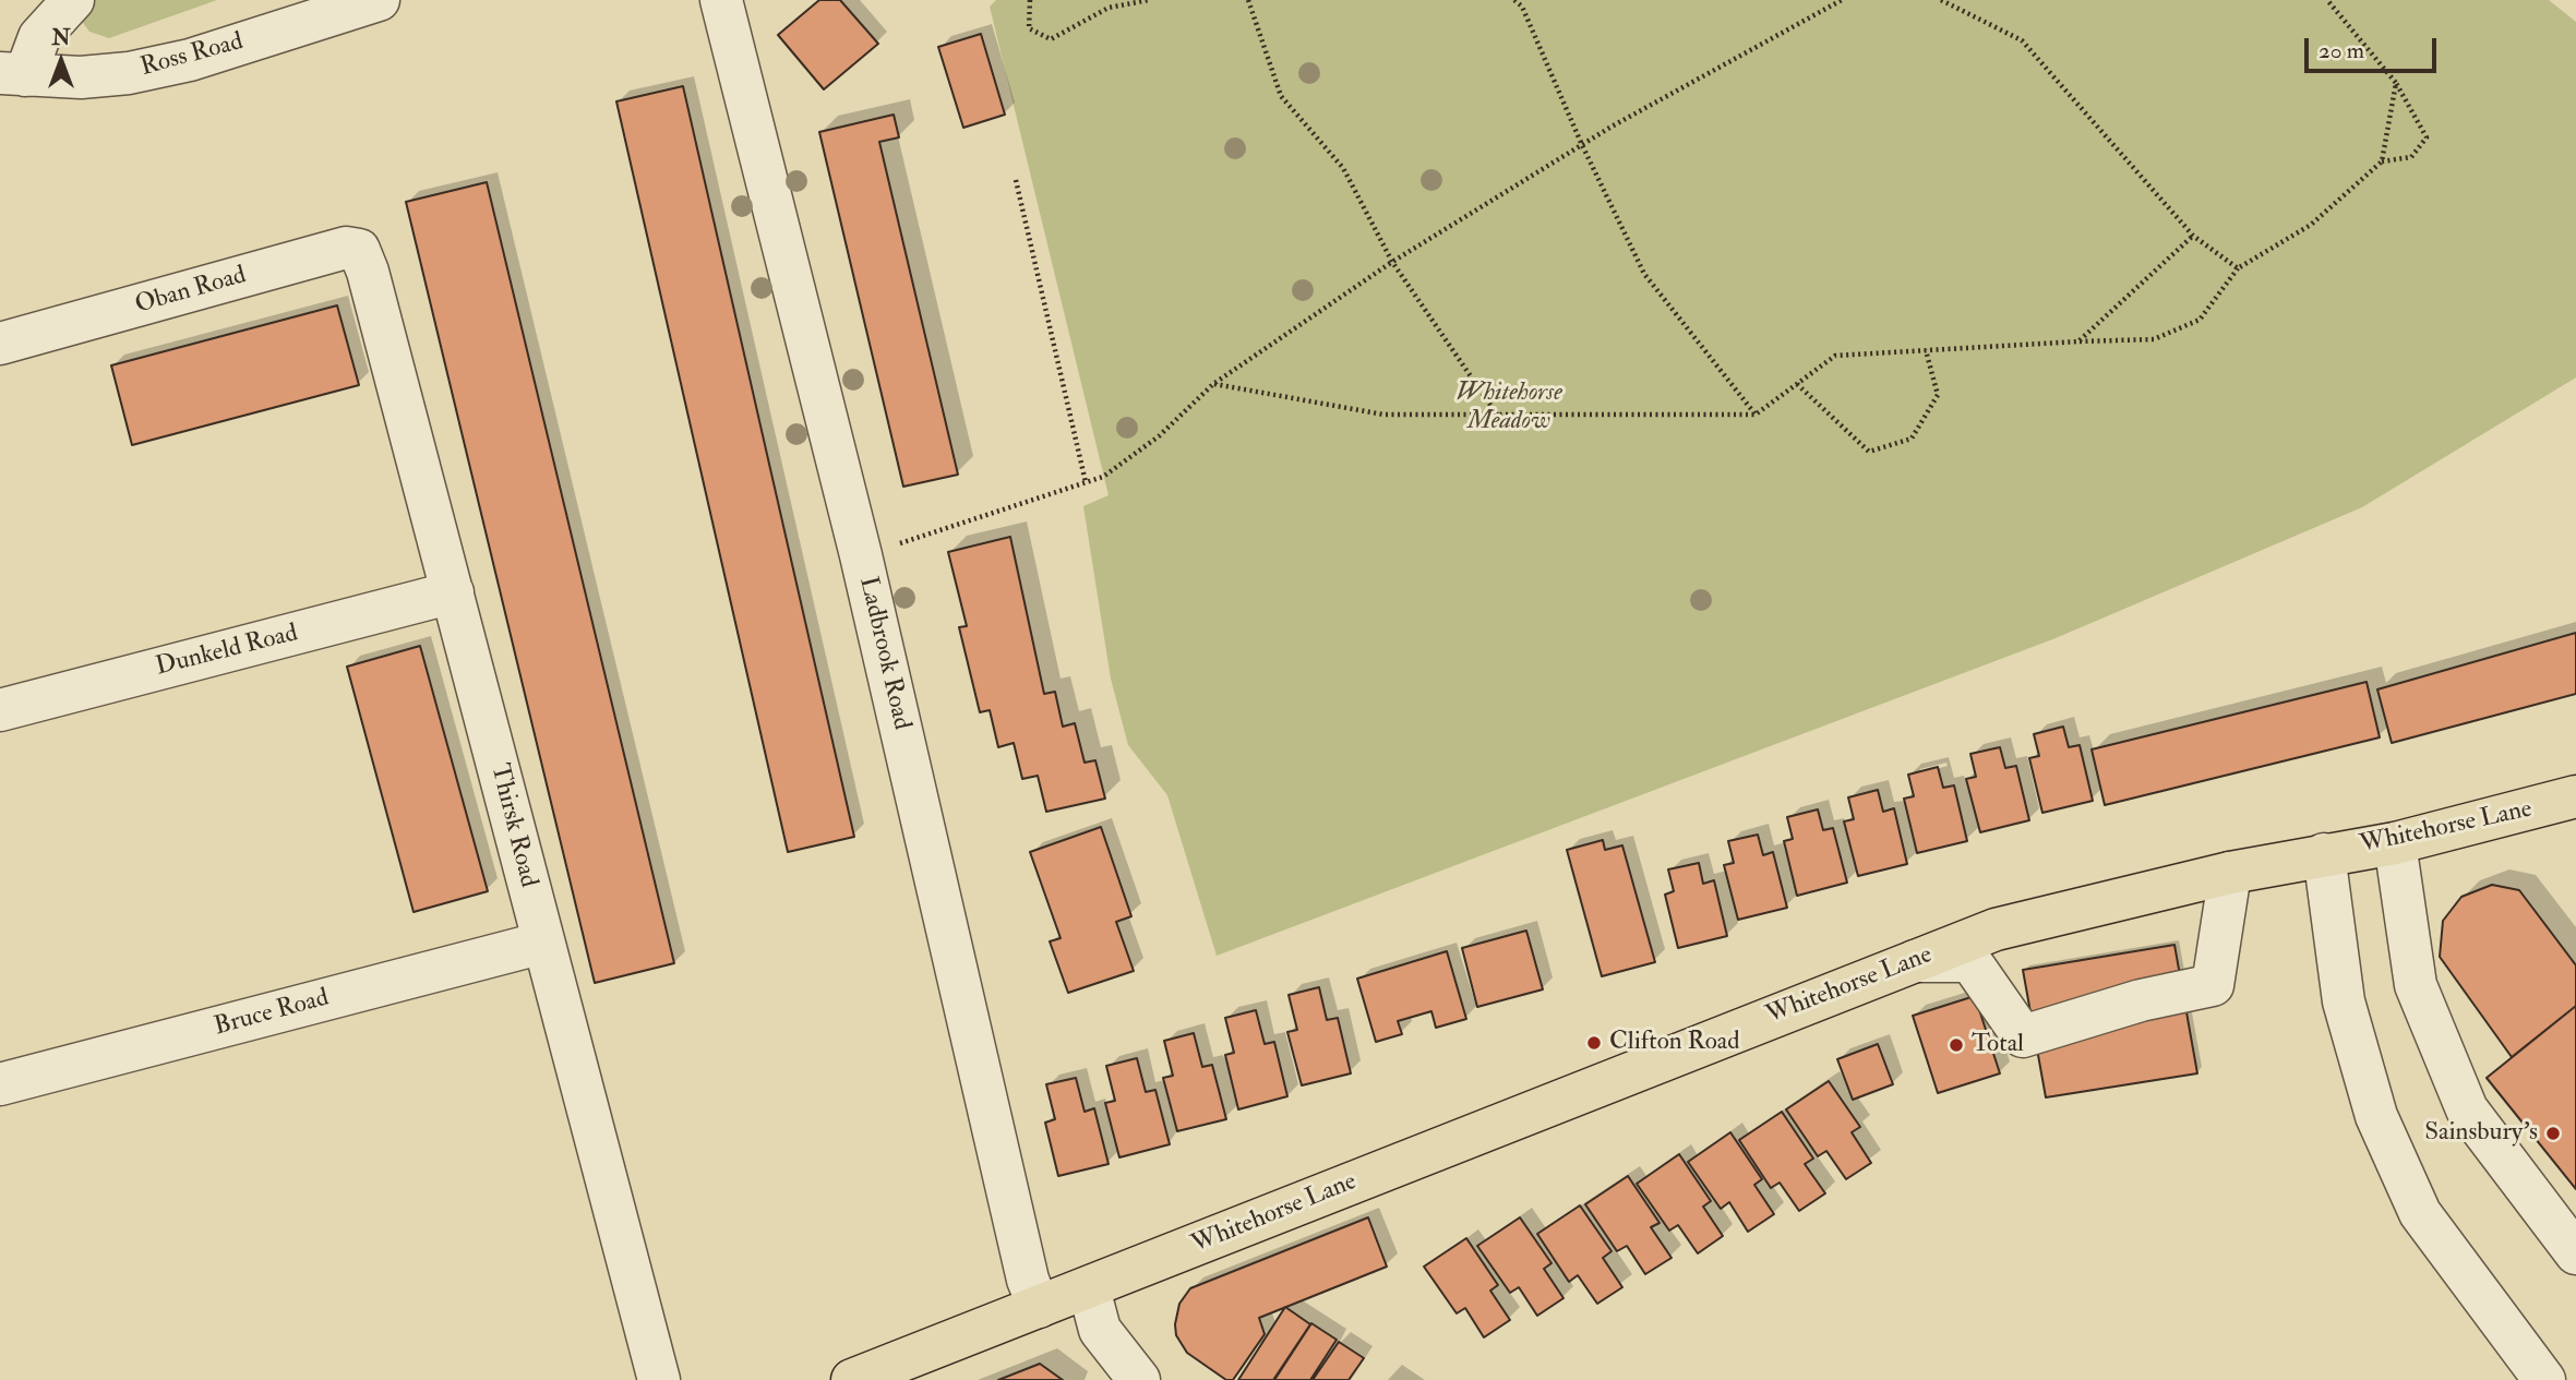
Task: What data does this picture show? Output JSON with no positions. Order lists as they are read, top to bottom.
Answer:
{
  "streets": {
    "main road": ["Whitehorse Lane"],
    "street": [
      "Ross Road",
      "Oban Road",
      "Dunkeld Road",
      "Ladbrook Road",
      "Thirsk Road",
      "Bruce Road"
    ]
  },
  "crossings": [
    ["Oban Road", "Thirsk Road"],
    ["Dunkeld Road", "Thirsk Road"],
    ["Ladbrook Road", "Whitehorse Lane"],
    ["Thirsk Road", "Bruce Road"]
  ],
  "parks": ["Whitehorse Meadow"],
  "places": ["Clifton Road", "Total", "Sainsbury's"],
  "scale_bar": "20 m",
  "north": "top"
}
